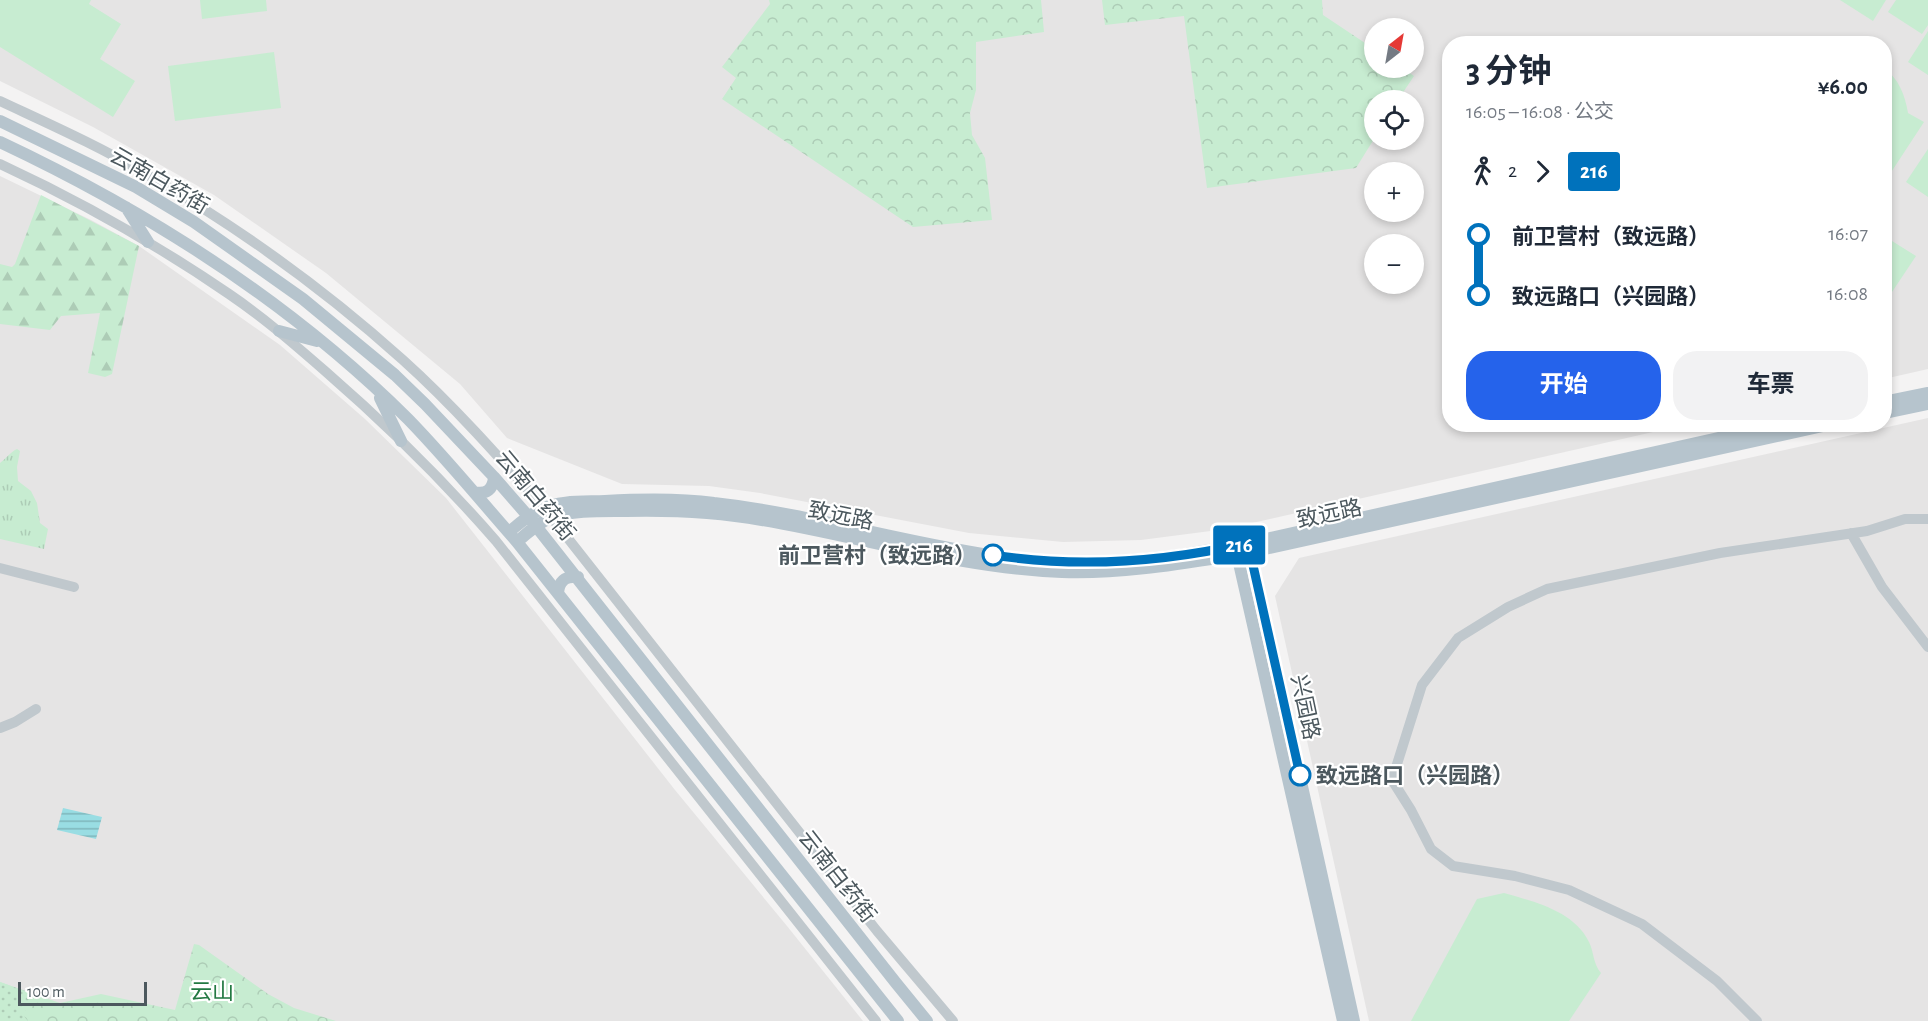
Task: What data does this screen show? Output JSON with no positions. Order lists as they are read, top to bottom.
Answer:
{
  "streets": {
    "main road": ["云南白药街", "致远路", "兴园路"]
  },
  "crossings": [
    ["云南白药街", "致远路"],
    ["致远路", "兴园路"]
  ],
  "parks": ["云山"],
  "places": ["前卫营村（致远路）", "致远路口（兴园路）"],
  "lines": ["bus line 216"],
  "scale_bar": "100 m",
  "north": "top right",
  "page": {
    "on_map": "216",
    "map_buttons": ["+", "−"],
    "heading": ["3 分钟", "16:05 – 16:08 · 公交", "¥6.00"],
    "legs": ["2", "216"],
    "list": [
      {
        "name": "前卫营村（致远路）",
        "value": "16:07"
      },
      {
        "name": "致远路口（兴园路）",
        "value": "16:08"
      }
    ],
    "buttons": ["开始", "车票"],
    "scale": "100 m"
  }
}
